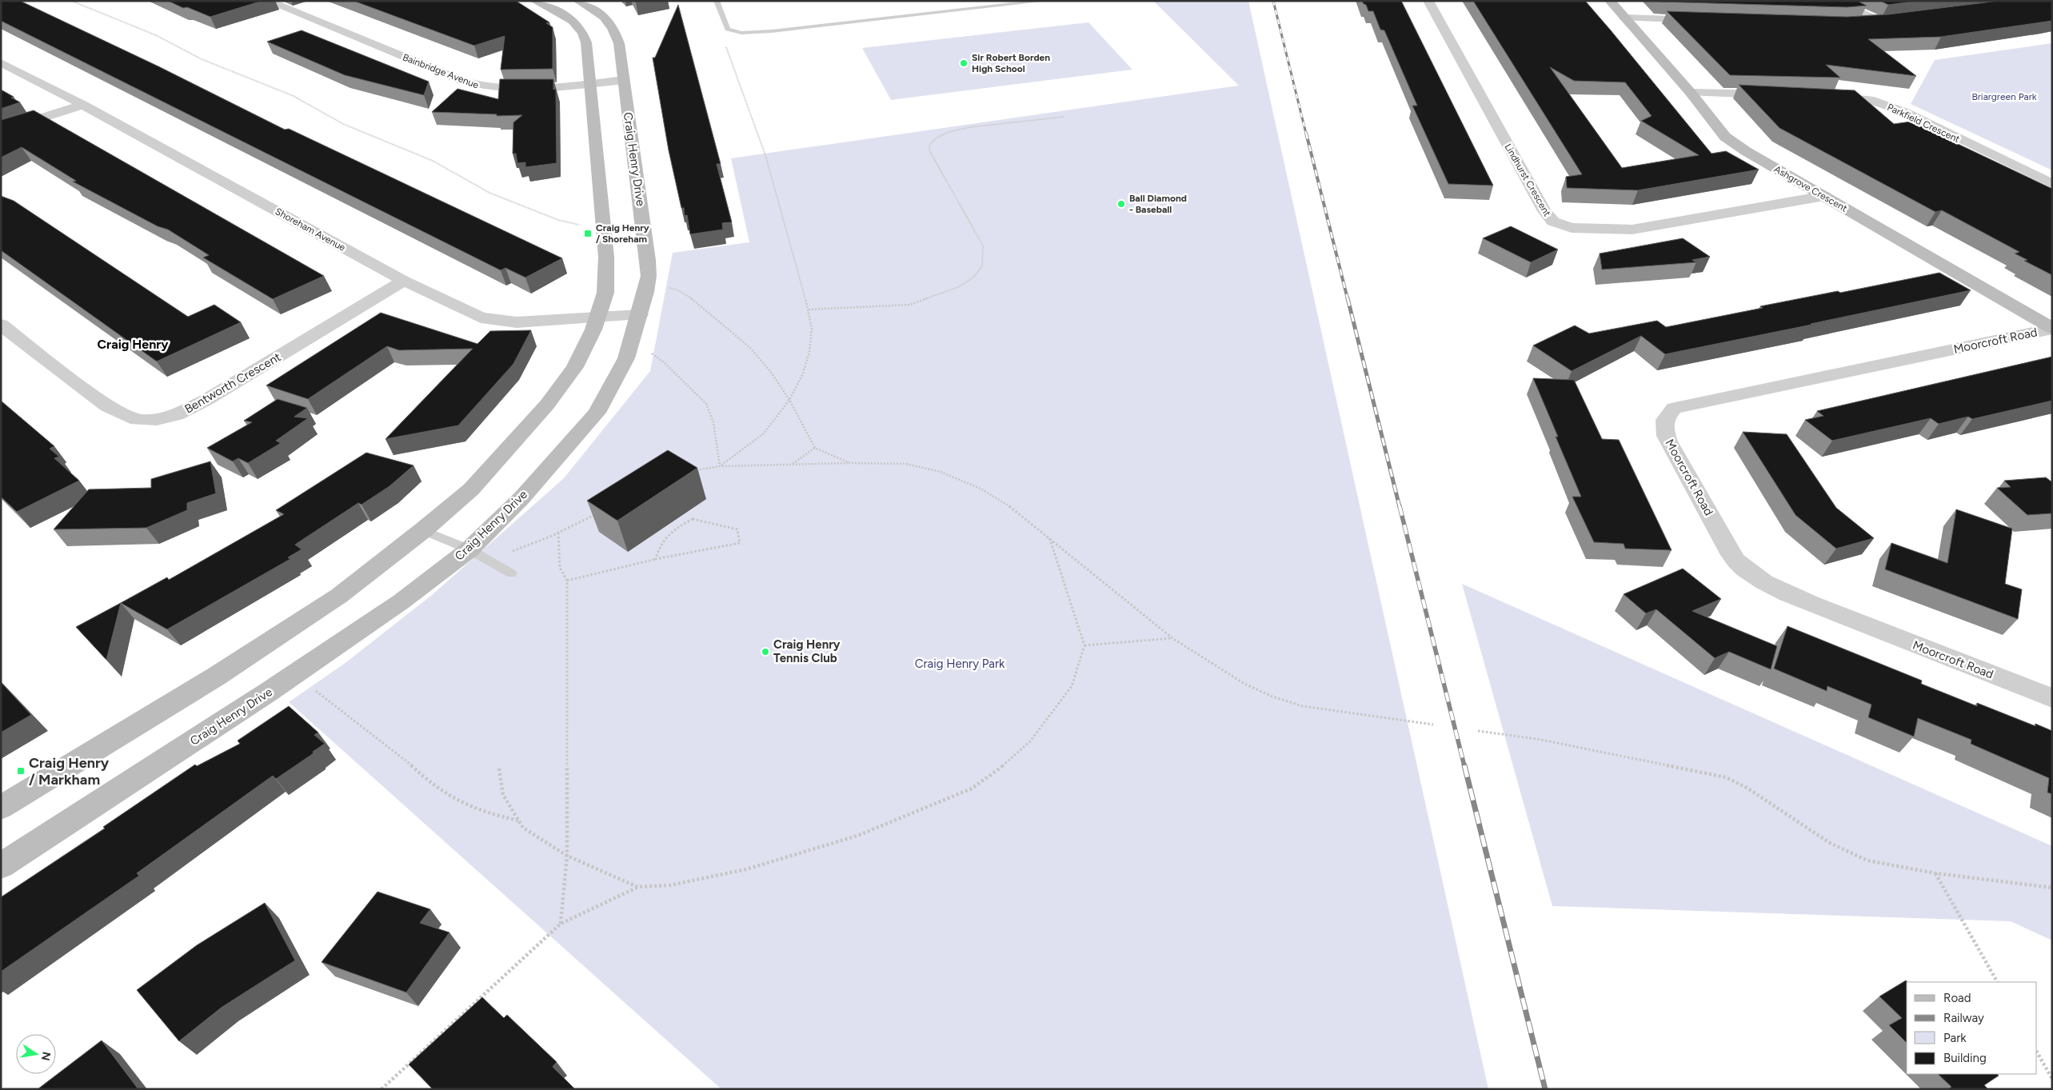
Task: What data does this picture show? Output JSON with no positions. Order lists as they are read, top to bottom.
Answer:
{
  "streets": {
    "street": [
      "Bainbridge Avenue",
      "Parkfield Crescent",
      "Craig Henry Drive",
      "Lindhurst Crescent",
      "Ashgrove Crescent",
      "Shoreham Avenue",
      "Moorcroft Road",
      "Bentworth Crescent"
    ]
  },
  "crossings": [
    ["Bainbridge Avenue", "Craig Henry Drive"],
    ["Craig Henry Drive", "Shoreham Avenue"],
    ["Lindhurst Crescent", "Ashgrove Crescent"],
    ["Ashgrove Crescent", "Moorcroft Road"],
    ["Shoreham Avenue", "Bentworth Crescent"]
  ],
  "districts": ["Craig Henry"],
  "parks": ["Briargreen Park", "Craig Henry Park"],
  "places": {
    "other": ["Sir Robert Borden High School", "Ball Diamond - Baseball", "Craig Henry Tennis Club"],
    "transit": ["Craig Henry / Shoreham", "Craig Henry / Markham"]
  },
  "legend": [
    "Road",
    "Railway",
    "Park",
    "Building"
  ],
  "north": "right"
}
